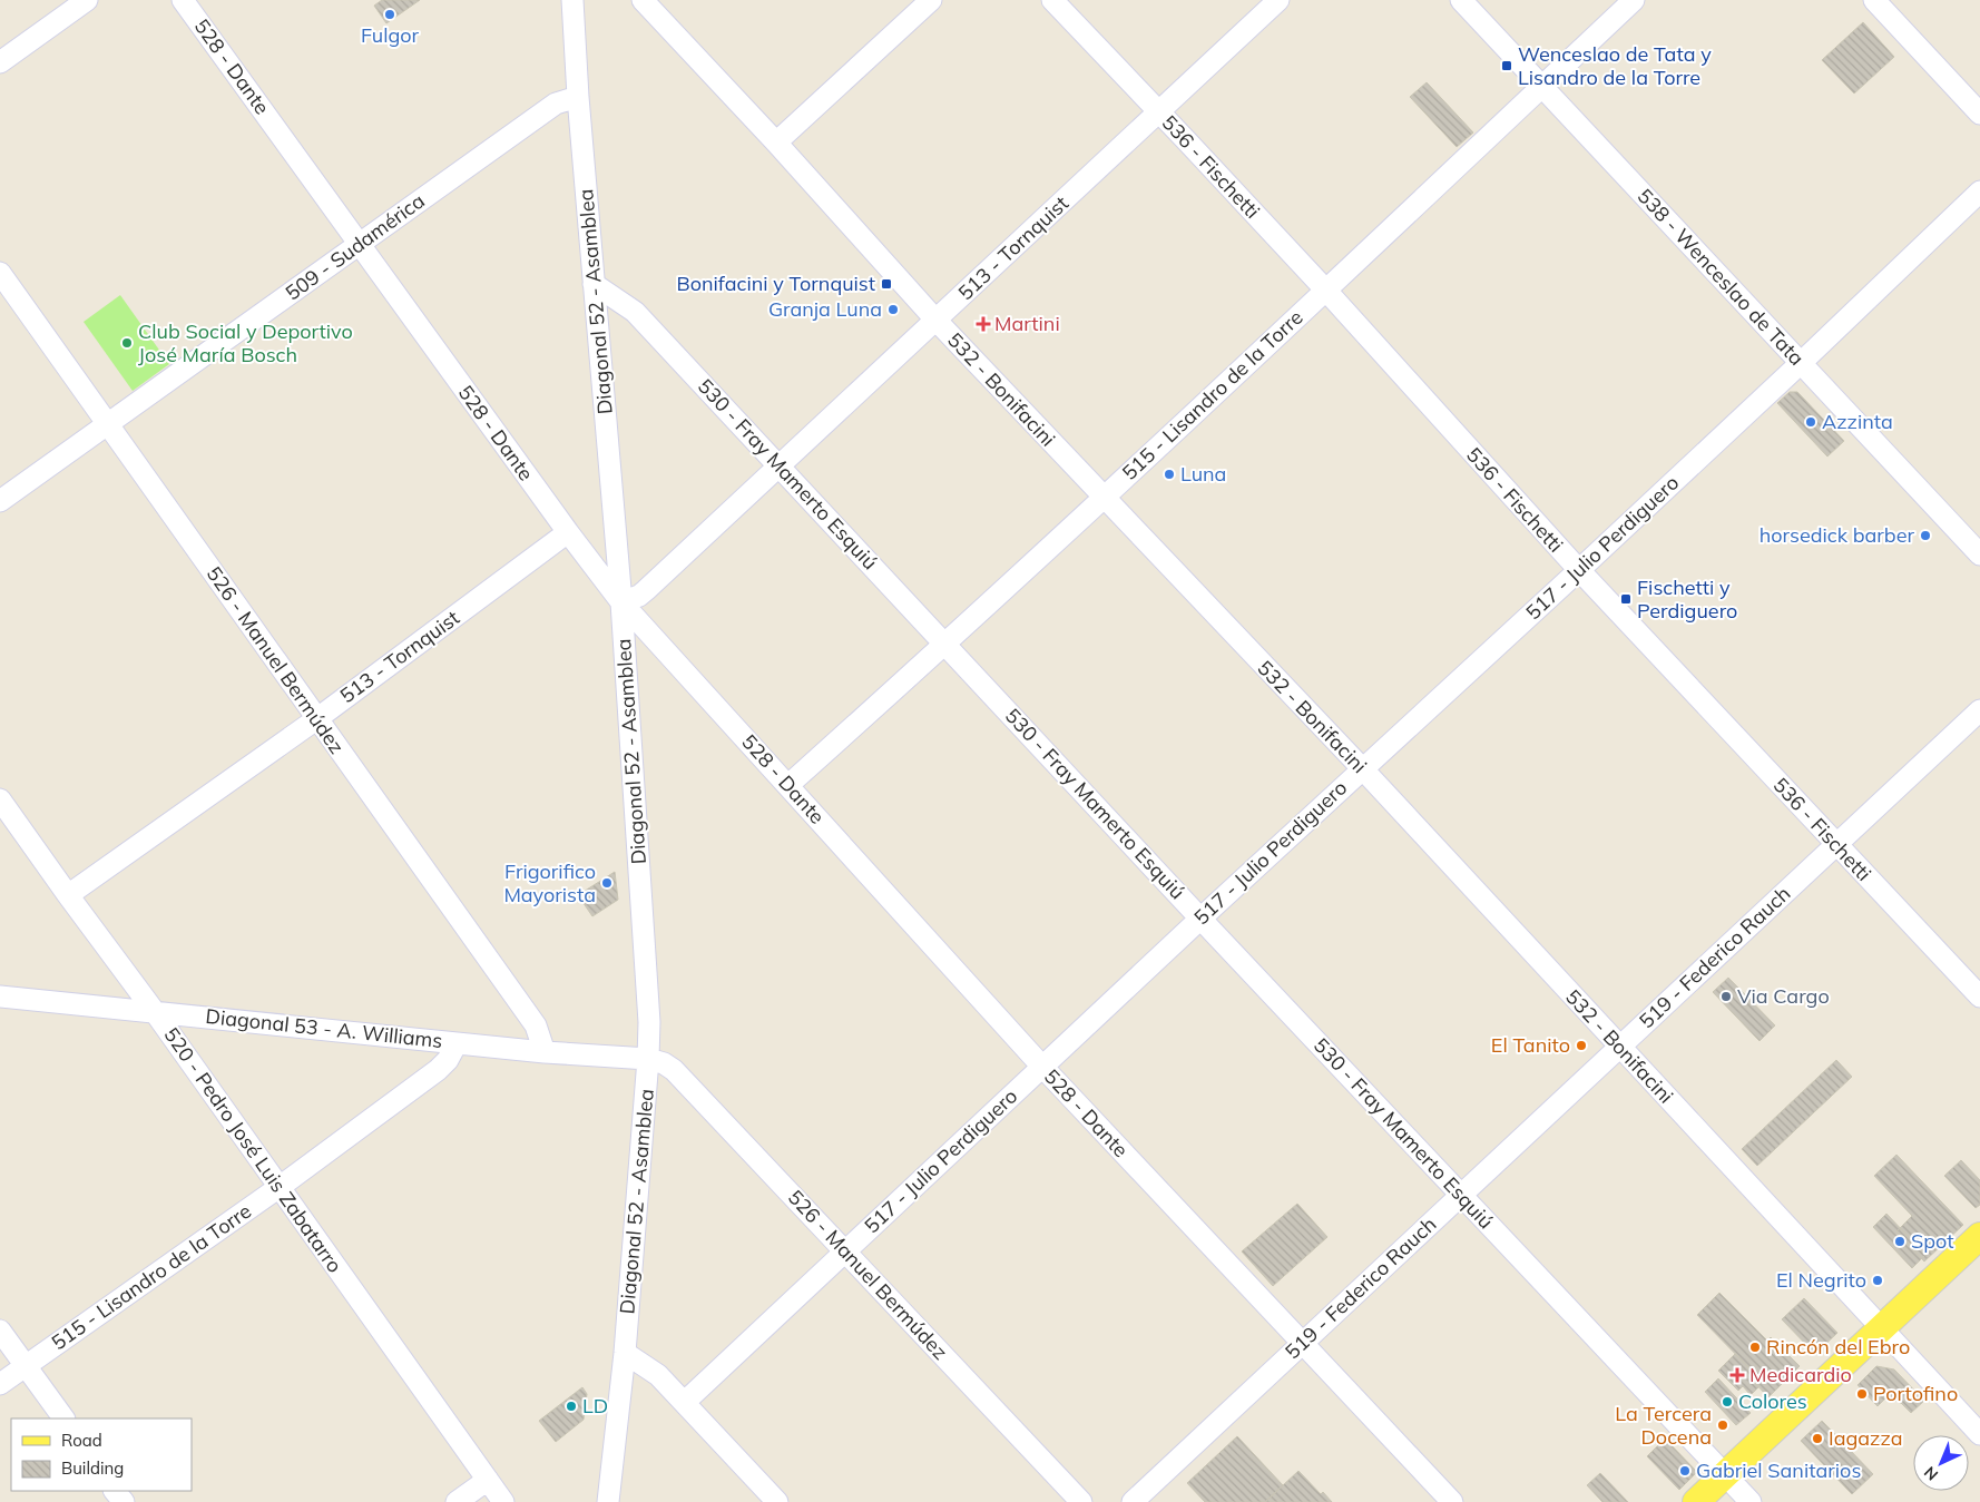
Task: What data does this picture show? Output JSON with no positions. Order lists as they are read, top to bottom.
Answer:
{
  "streets": {
    "street": [
      "528 - Dante",
      "536 - Fischetti",
      "509 - Sudamérica",
      "513 - Tornquist",
      "538 - Wenceslao de Tata",
      "Diagonal 52 - Asamblea",
      "532 - Bonifacini",
      "515 - Lisandro de la Torre",
      "530 - Fray Mamerto Esquiú",
      "517 - Julio Perdiguero",
      "526 - Manuel Bermúdez",
      "519 - Federico Rauch",
      "Diagonal 53 - A. Williams",
      "520 - Pedro José Luis Zabatarro"
    ]
  },
  "crossings": [
    ["528 - Dante", "509 - Sudamérica"],
    ["528 - Dante", "513 - Tornquist"],
    ["528 - Dante", "Diagonal 52 - Asamblea"],
    ["528 - Dante", "515 - Lisandro de la Torre"],
    ["528 - Dante", "517 - Julio Perdiguero"],
    ["528 - Dante", "519 - Federico Rauch"],
    ["536 - Fischetti", "513 - Tornquist"],
    ["536 - Fischetti", "515 - Lisandro de la Torre"],
    ["536 - Fischetti", "517 - Julio Perdiguero"],
    ["536 - Fischetti", "519 - Federico Rauch"],
    ["509 - Sudamérica", "Diagonal 52 - Asamblea"],
    ["509 - Sudamérica", "526 - Manuel Bermúdez"],
    ["513 - Tornquist", "Diagonal 52 - Asamblea"],
    ["513 - Tornquist", "532 - Bonifacini"],
    ["513 - Tornquist", "530 - Fray Mamerto Esquiú"],
    ["513 - Tornquist", "526 - Manuel Bermúdez"],
    ["513 - Tornquist", "520 - Pedro José Luis Zabatarro"],
    ["538 - Wenceslao de Tata", "515 - Lisandro de la Torre"],
    ["538 - Wenceslao de Tata", "517 - Julio Perdiguero"],
    ["Diagonal 52 - Asamblea", "530 - Fray Mamerto Esquiú"],
    ["Diagonal 52 - Asamblea", "526 - Manuel Bermúdez"],
    ["Diagonal 52 - Asamblea", "Diagonal 53 - A. Williams"],
    ["532 - Bonifacini", "515 - Lisandro de la Torre"],
    ["532 - Bonifacini", "517 - Julio Perdiguero"],
    ["532 - Bonifacini", "519 - Federico Rauch"],
    ["515 - Lisandro de la Torre", "530 - Fray Mamerto Esquiú"],
    ["515 - Lisandro de la Torre", "Diagonal 53 - A. Williams"],
    ["515 - Lisandro de la Torre", "520 - Pedro José Luis Zabatarro"],
    ["530 - Fray Mamerto Esquiú", "517 - Julio Perdiguero"],
    ["530 - Fray Mamerto Esquiú", "519 - Federico Rauch"],
    ["517 - Julio Perdiguero", "526 - Manuel Bermúdez"],
    ["526 - Manuel Bermúdez", "Diagonal 53 - A. Williams"],
    ["Diagonal 53 - A. Williams", "520 - Pedro José Luis Zabatarro"]
  ],
  "places": {
    "other": [
      "Fulgor",
      "Granja Luna",
      "Club Social y Deportivo José María Bosch",
      "Azzinta",
      "Luna",
      "horsedick barber",
      "Frigorifico Mayorista",
      "Via Cargo",
      "El Tanito",
      "Spot",
      "El Negrito",
      "Rincón del Ebro",
      "Portofino",
      "Colores",
      "LD",
      "La Tercera Docena",
      "Iagazza",
      "Gabriel Sanitarios"
    ],
    "transit": ["Wenceslao de Tata y Lisandro de la Torre", "Bonifacini y Tornquist", "Fischetti y Perdiguero"],
    "health": ["Martini", "Medicardio"]
  },
  "legend": ["Road", "Building"],
  "north": "bottom left"
}
